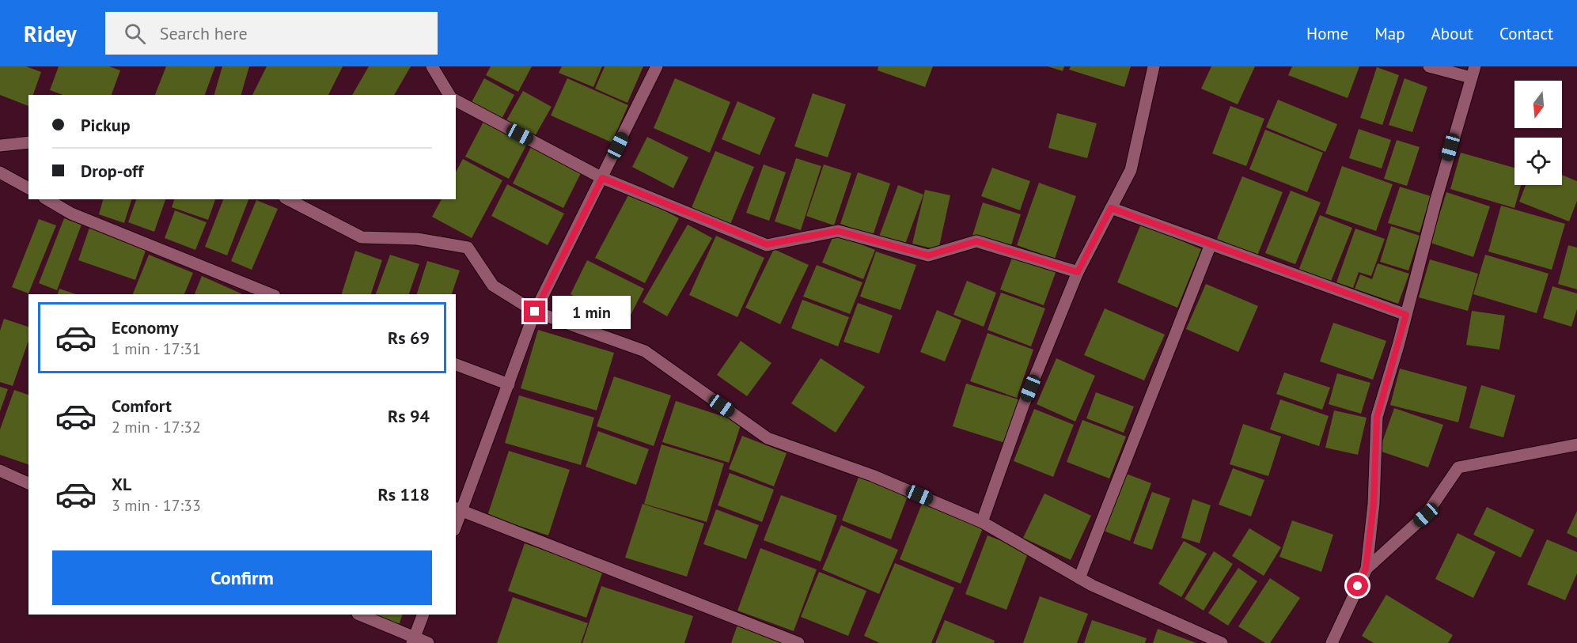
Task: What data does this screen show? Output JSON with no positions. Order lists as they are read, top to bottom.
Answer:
{
  "north": "bottom",
  "page": {
    "header": "Ridey",
    "search": "Search here",
    "nav": [
      "Home",
      "Map",
      "About",
      "Contact"
    ],
    "banner": ["Pickup", "Drop-off"],
    "bubble": "1 min",
    "list": [
      {
        "name": "Economy",
        "note": "1 min · 17:31",
        "value": "Rs 69"
      },
      {
        "name": "Comfort",
        "note": "2 min · 17:32",
        "value": "Rs 94"
      },
      {
        "name": "XL",
        "note": "3 min · 17:33",
        "value": "Rs 118"
      }
    ],
    "buttons": "Confirm"
  }
}
